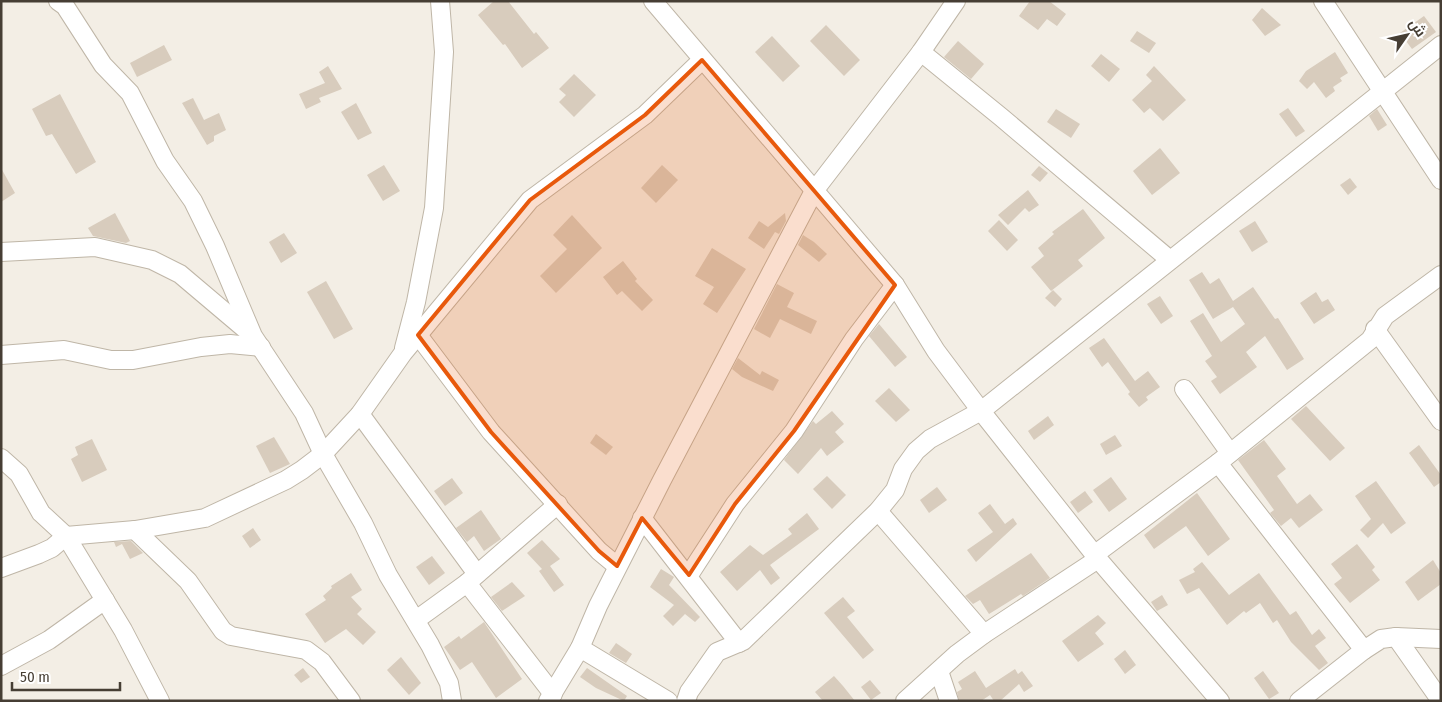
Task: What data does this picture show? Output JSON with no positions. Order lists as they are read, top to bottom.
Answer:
{
  "scale_bar": "50 m",
  "north": "top right"
}
